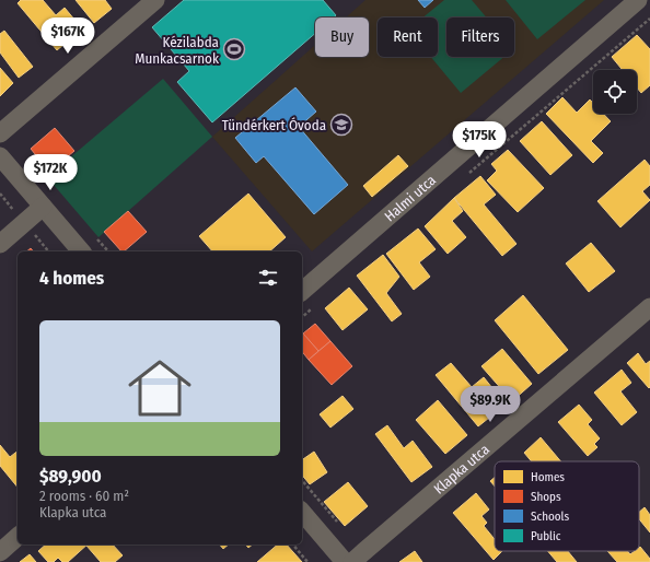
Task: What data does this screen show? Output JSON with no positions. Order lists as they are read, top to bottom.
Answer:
{
  "streets": {
    "street": ["Halmi utca", "Klapka utca"]
  },
  "places": {
    "sports": ["Kézilabda Munkacsarnok"],
    "school or university": ["Tündérkert Óvoda"]
  },
  "legend": [
    "Homes",
    "Shops",
    "Schools",
    "Public"
  ],
  "page": {
    "price": [
      "$167K",
      "$175K",
      "$172K",
      "$89.9K"
    ],
    "chip": ["Buy", "Rent", "Filters"],
    "heading": "4 homes",
    "list": [
      {
        "name": "$89,900",
        "note": "2 rooms · 60 m² · Klapka utca"
      }
    ]
  }
}
